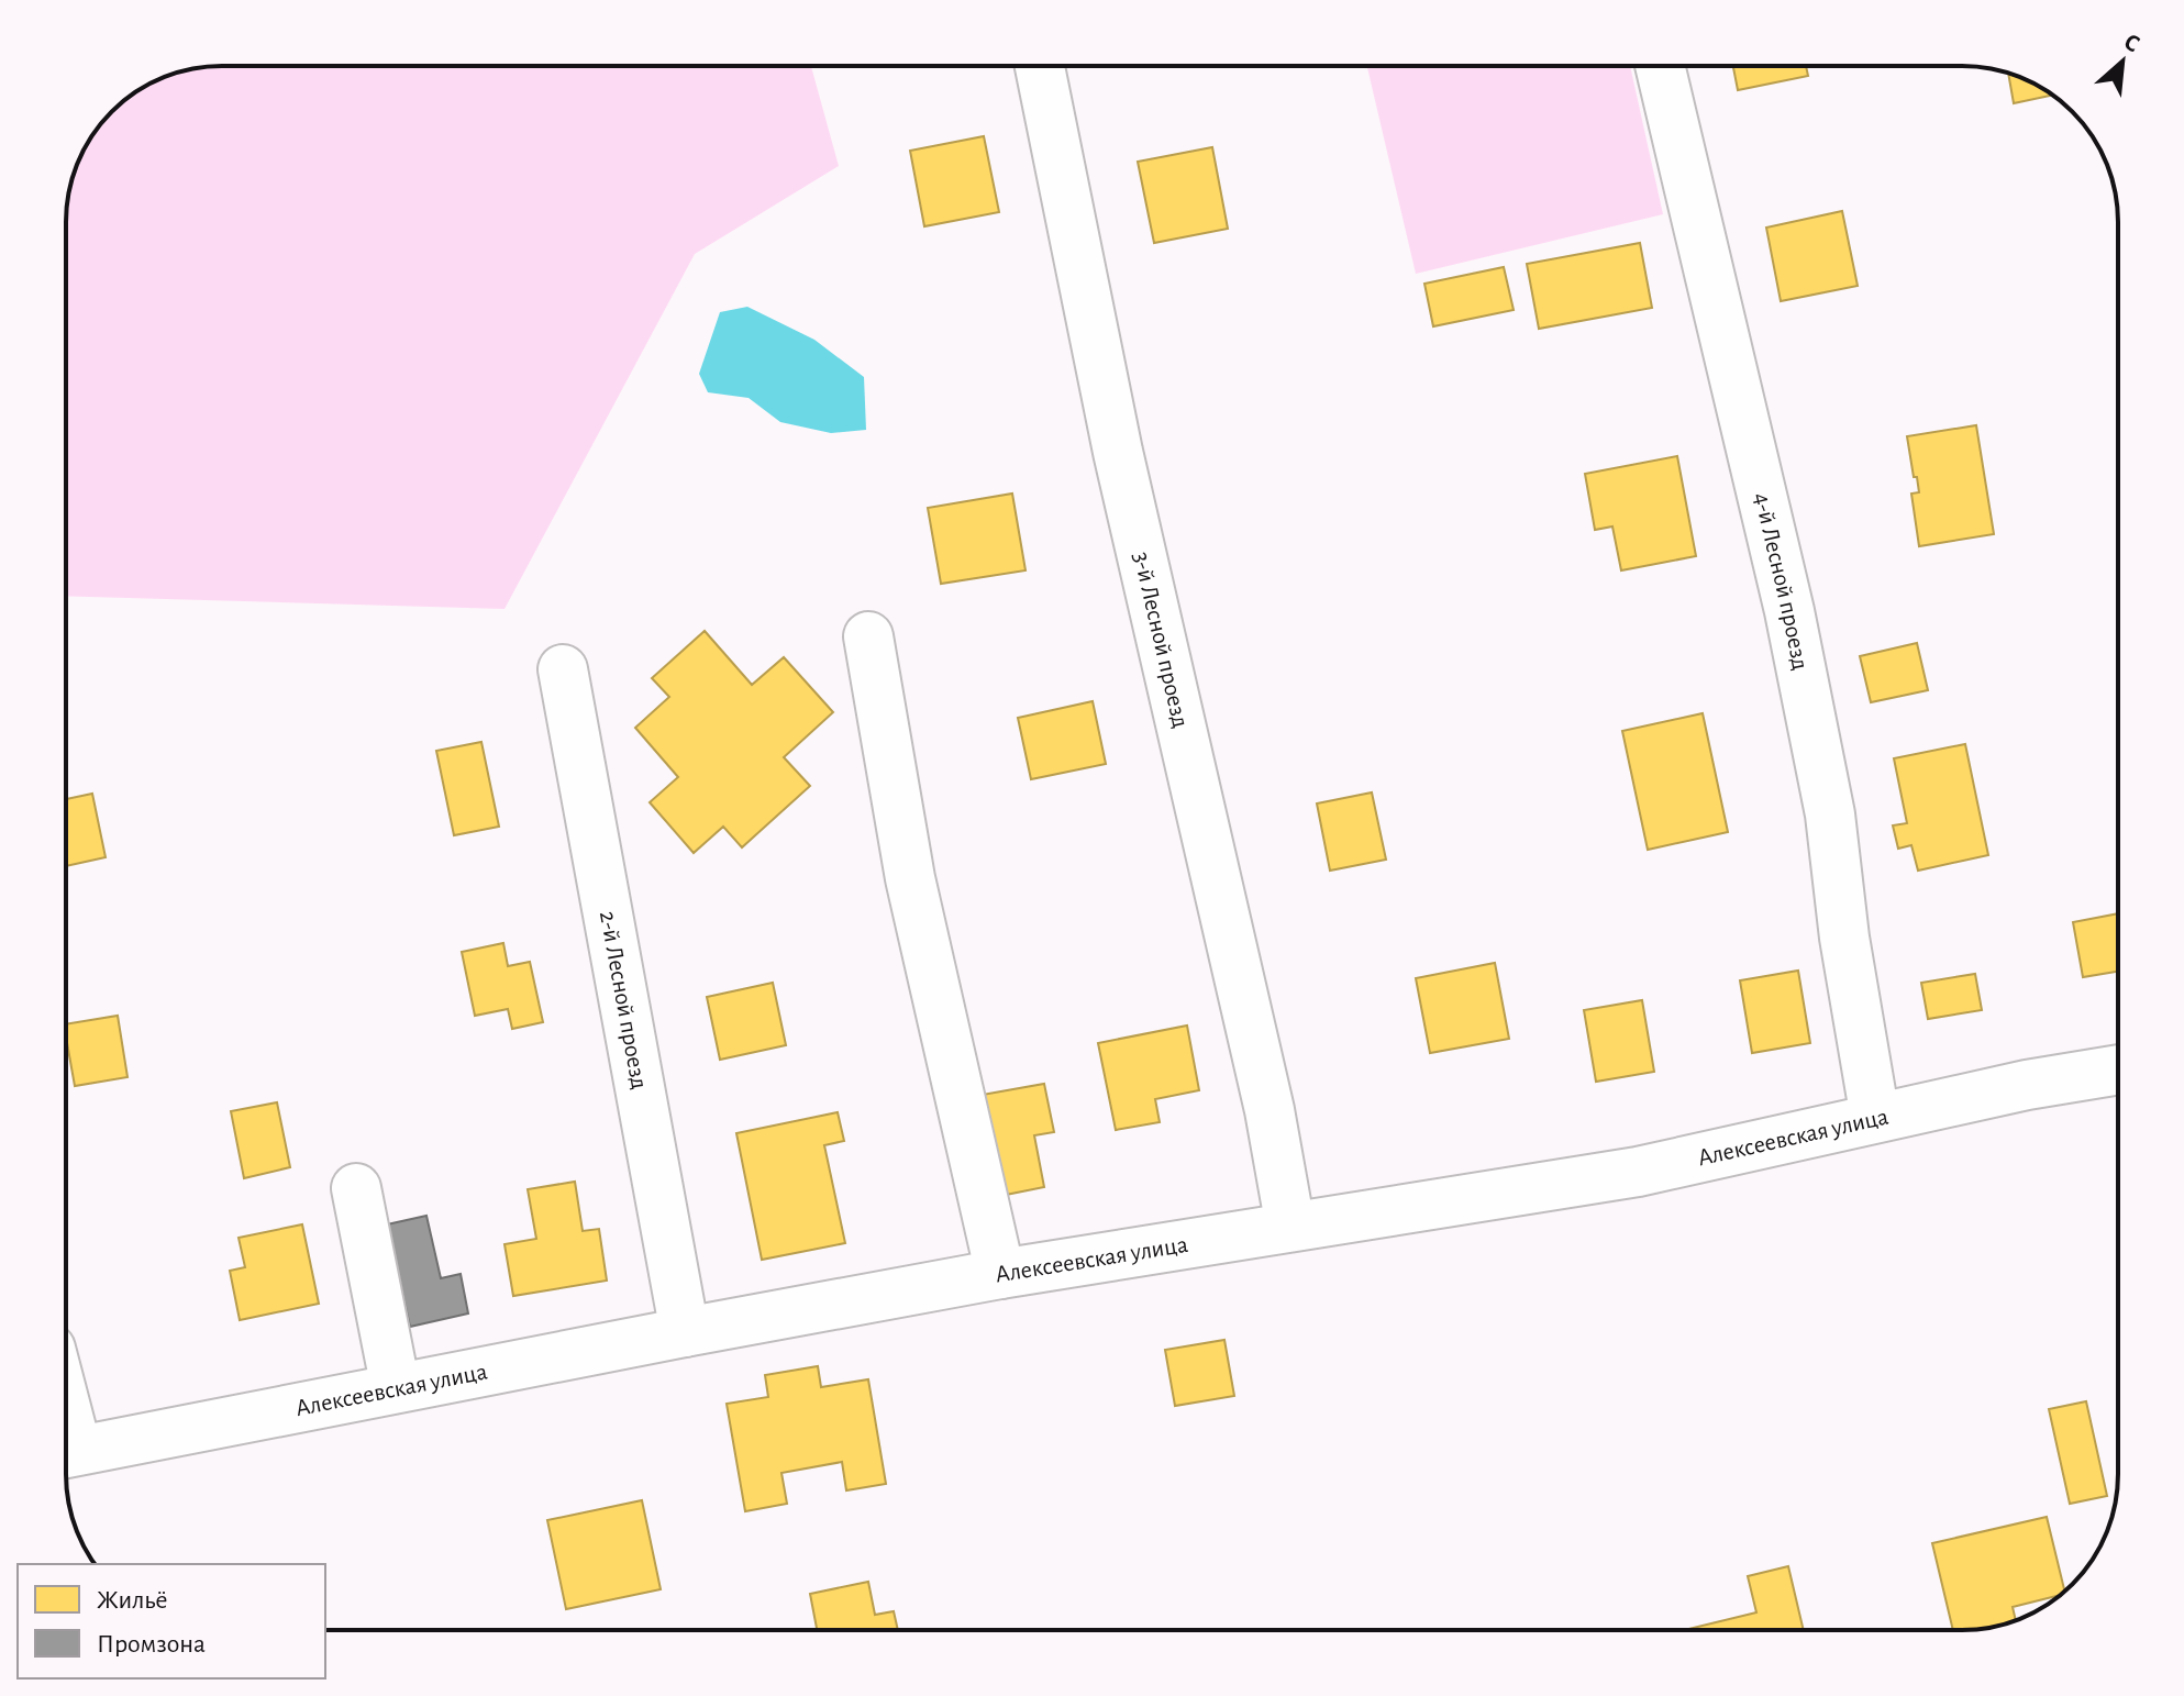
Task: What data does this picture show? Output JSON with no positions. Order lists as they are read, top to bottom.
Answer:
{
  "streets": {
    "street": [
      "4-й Лесной проезд",
      "3-й Лесной проезд",
      "2-й Лесной проезд",
      "Алексеевская улица"
    ]
  },
  "crossings": [
    ["4-й Лесной проезд", "Алексеевская улица"],
    ["3-й Лесной проезд", "Алексеевская улица"],
    ["2-й Лесной проезд", "Алексеевская улица"]
  ],
  "legend": ["Жильё", "Промзона"],
  "north": "top right"
}
